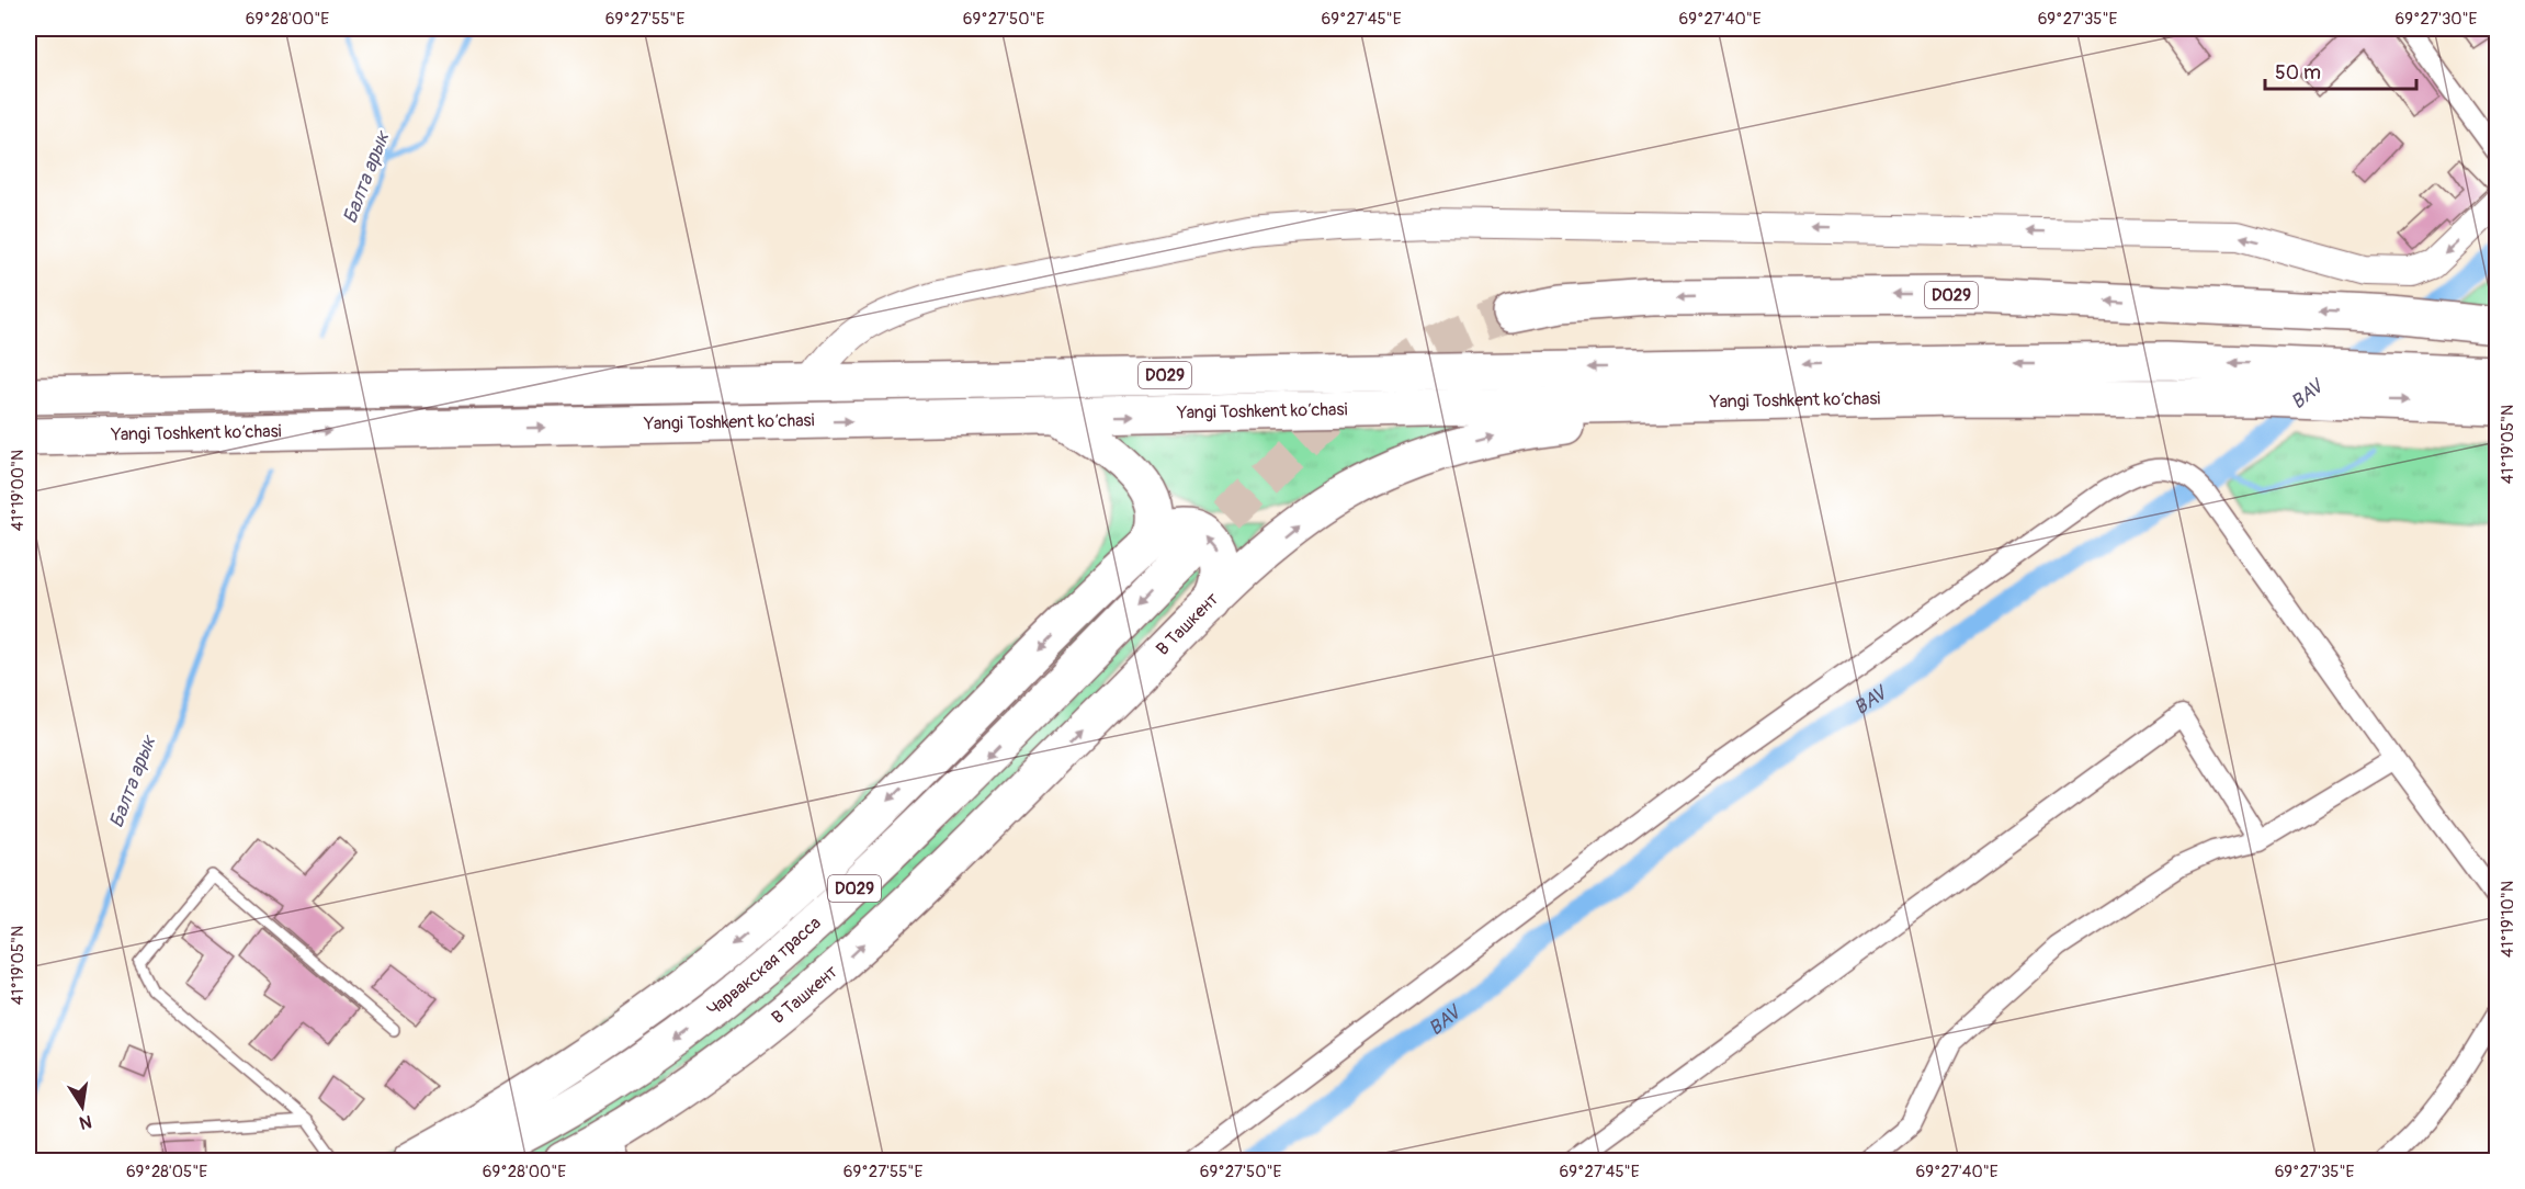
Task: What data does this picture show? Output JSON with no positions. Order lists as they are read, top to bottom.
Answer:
{
  "streets": {
    "highway": [
      "D029",
      "Yangi Toshkent ko‘chasi",
      "В Ташкент",
      "Чарвакская трасса"
    ]
  },
  "crossings": [
    ["Yangi Toshkent ko‘chasi", "В Ташкент"]
  ],
  "water": ["Балта арык", "BAV"],
  "scale_bar": "50 m",
  "north": "bottom",
  "coordinates": [
    "69°28'00\"E",
    "69°27'55\"E",
    "69°27'50\"E",
    "69°27'45\"E",
    "69°27'40\"E",
    "69°27'35\"E",
    "69°27'30\"E",
    "41°19'05\"N",
    "41°19'00\"N",
    "41°19'10\"N",
    "69°28'05\"E"
  ]
}
